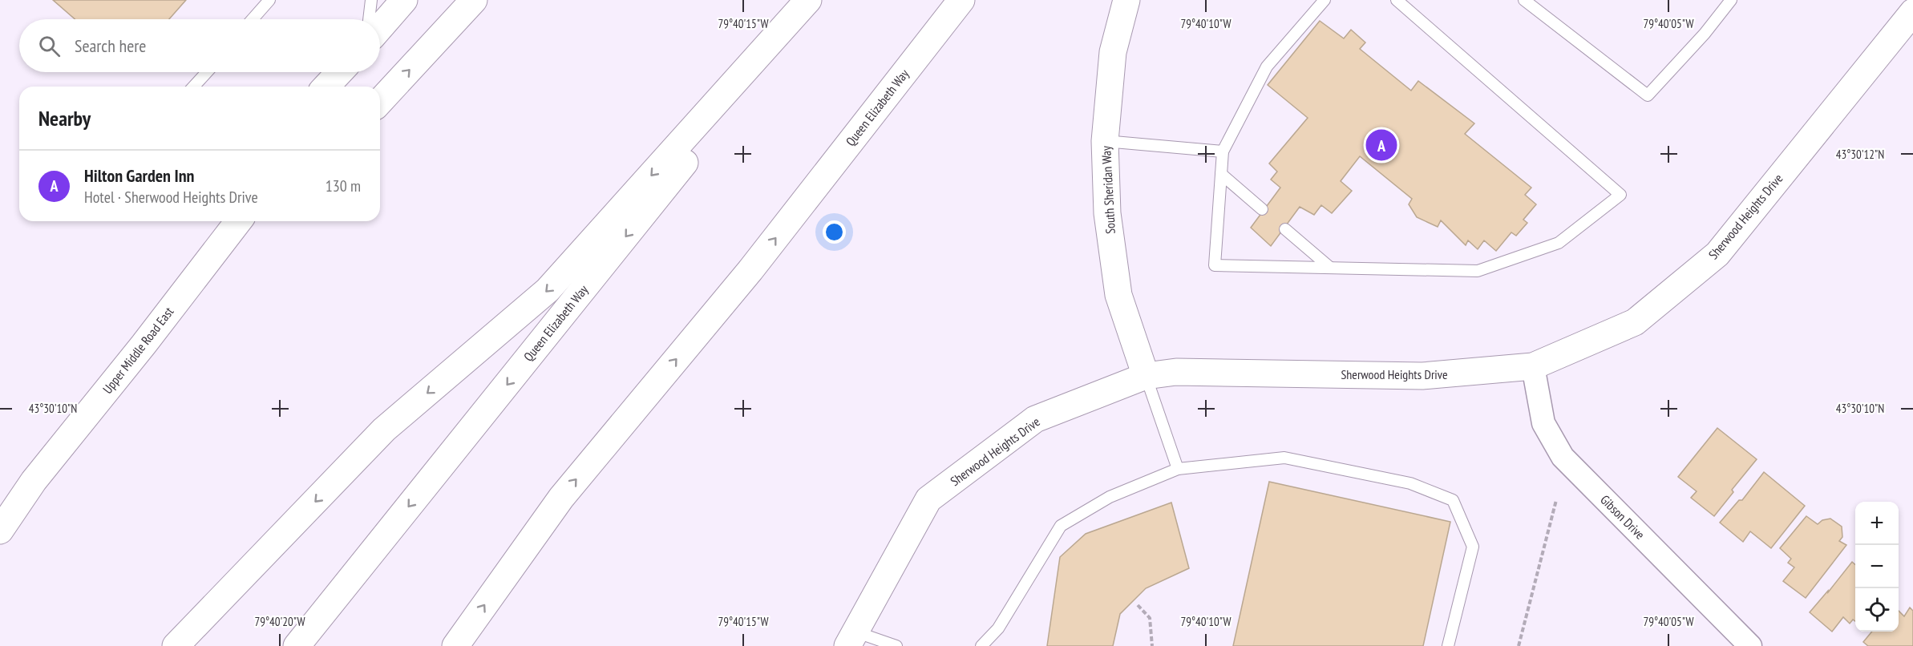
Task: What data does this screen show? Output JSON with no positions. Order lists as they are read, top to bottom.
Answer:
{
  "streets": {
    "main road": [
      "Queen Elizabeth Way",
      "South Sheridan Way",
      "Sherwood Heights Drive",
      "Upper Middle Road East"
    ],
    "street": ["Gibson Drive"]
  },
  "crossings": [
    ["South Sheridan Way", "Sherwood Heights Drive"],
    ["Sherwood Heights Drive", "Gibson Drive"]
  ],
  "page": {
    "search": "Search here",
    "heading": "Nearby",
    "pins": "A",
    "list": [
      {
        "mark": "A",
        "name": "Hilton Garden Inn",
        "note": "Hotel · Sherwood Heights Drive",
        "value": "130 m"
      }
    ],
    "map_buttons": ["+", "−"]
  },
  "coordinates": [
    "79°40'15\"W",
    "79°40'10\"W",
    "79°40'05\"W",
    "43°30'12\"N",
    "43°30'10\"N",
    "79°40'20\"W"
  ]
}
